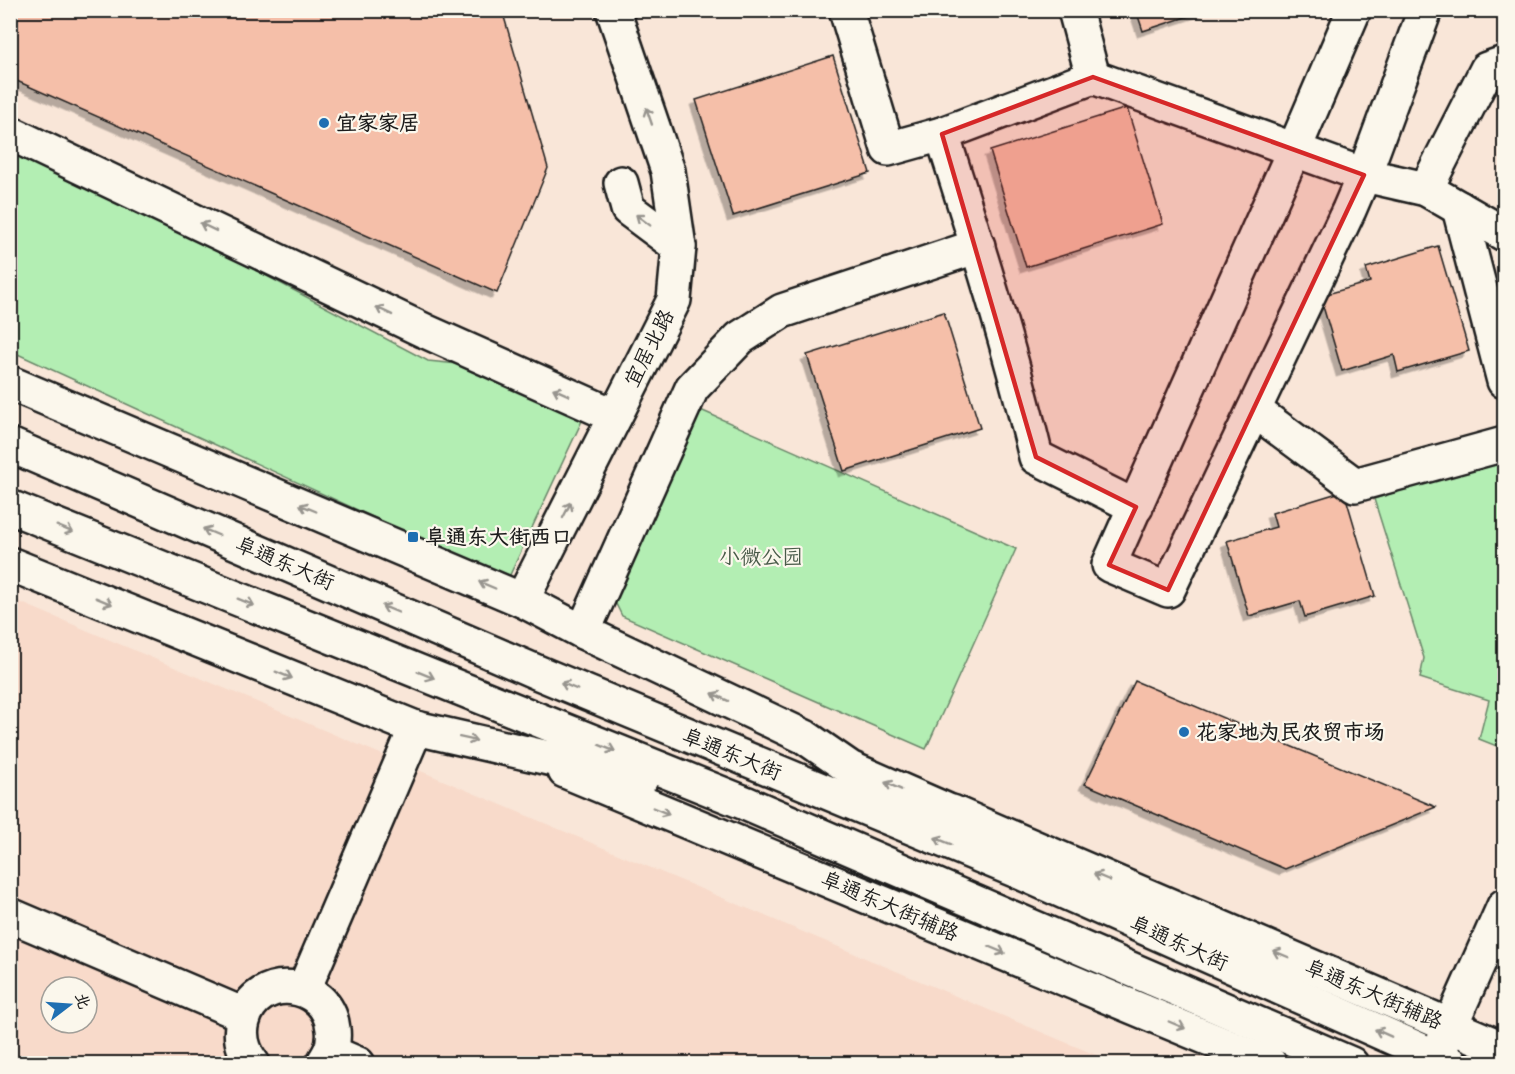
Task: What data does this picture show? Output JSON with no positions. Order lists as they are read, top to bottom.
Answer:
{
  "streets": {
    "street": ["宜居北路", "阜通东大街", "阜通东大街辅路"]
  },
  "crossings": [
    ["宜居北路", "阜通东大街辅路"]
  ],
  "one_way": ["宜居北路"],
  "parks": ["小微公园"],
  "places": {
    "other": ["宜家家居", "花家地为民农贸市场"],
    "transit": ["阜通东大街西口"]
  },
  "north": "right"
}
